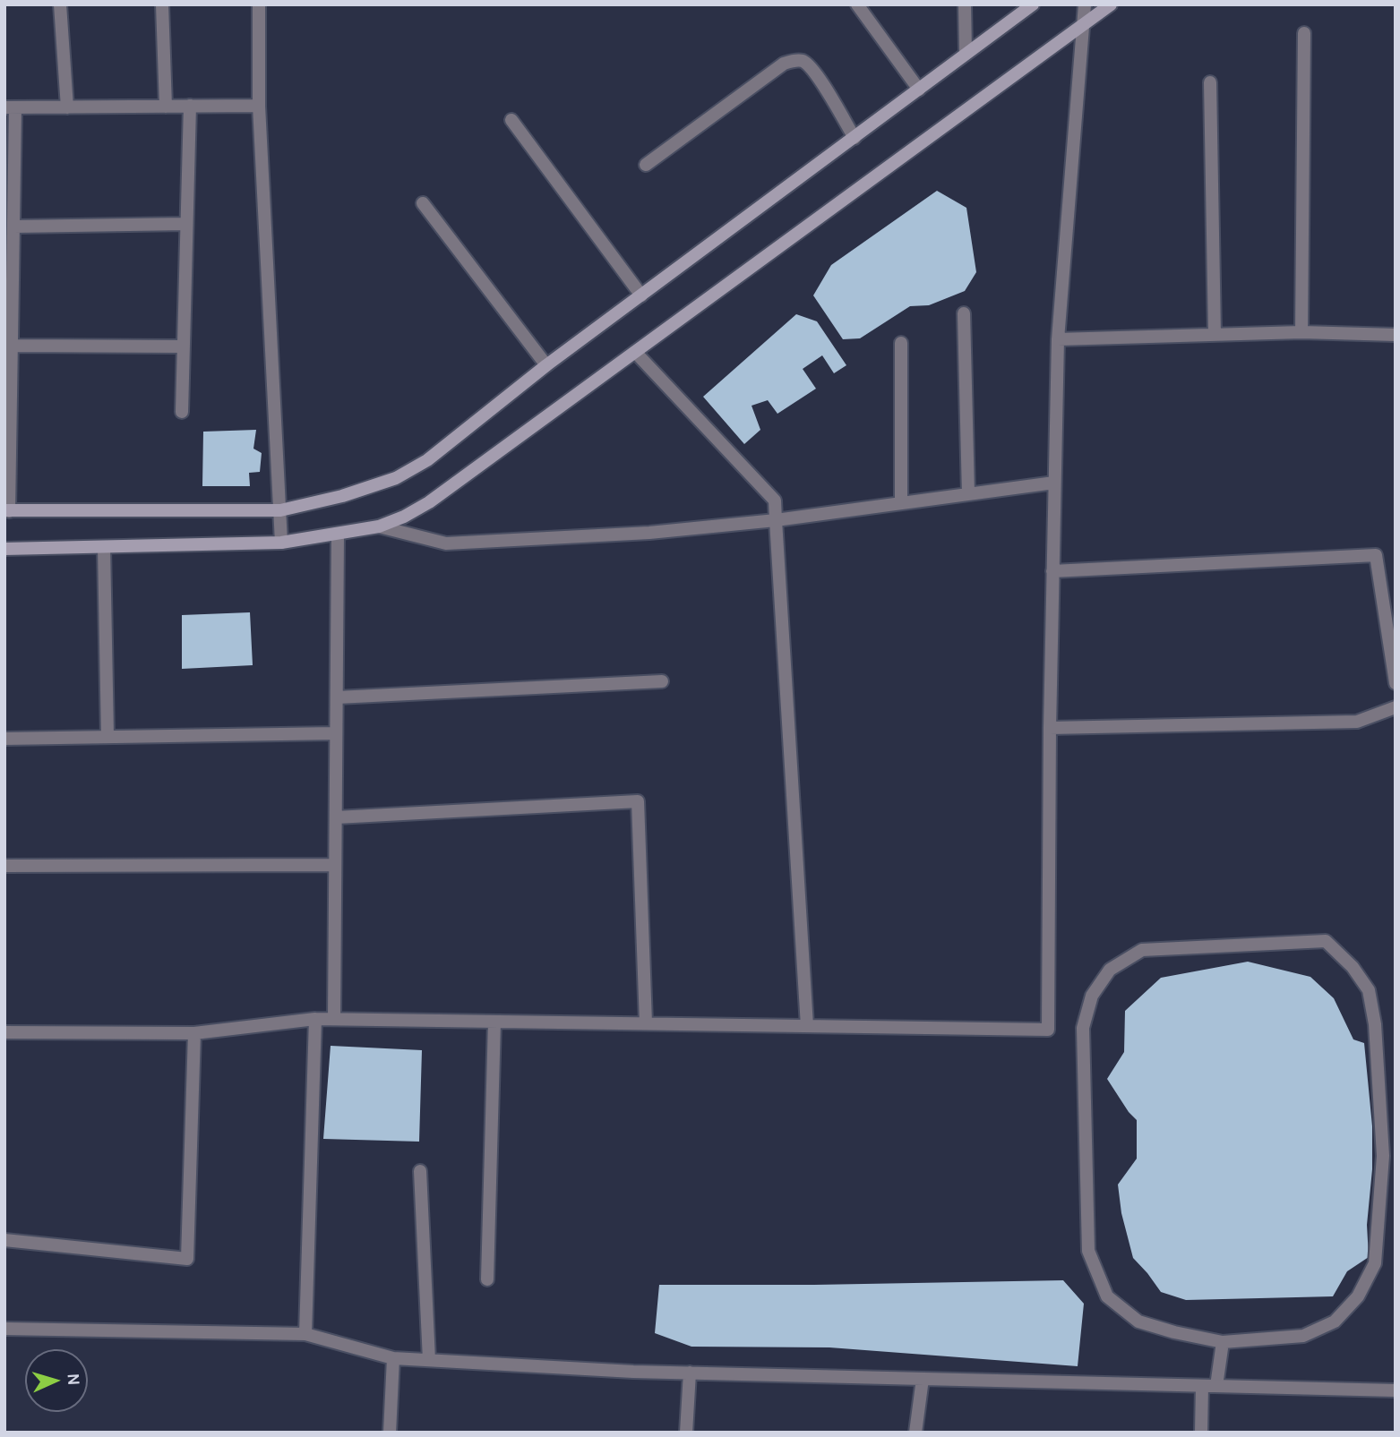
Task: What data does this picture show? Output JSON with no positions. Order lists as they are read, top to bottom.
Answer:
{
  "north": "right"
}
